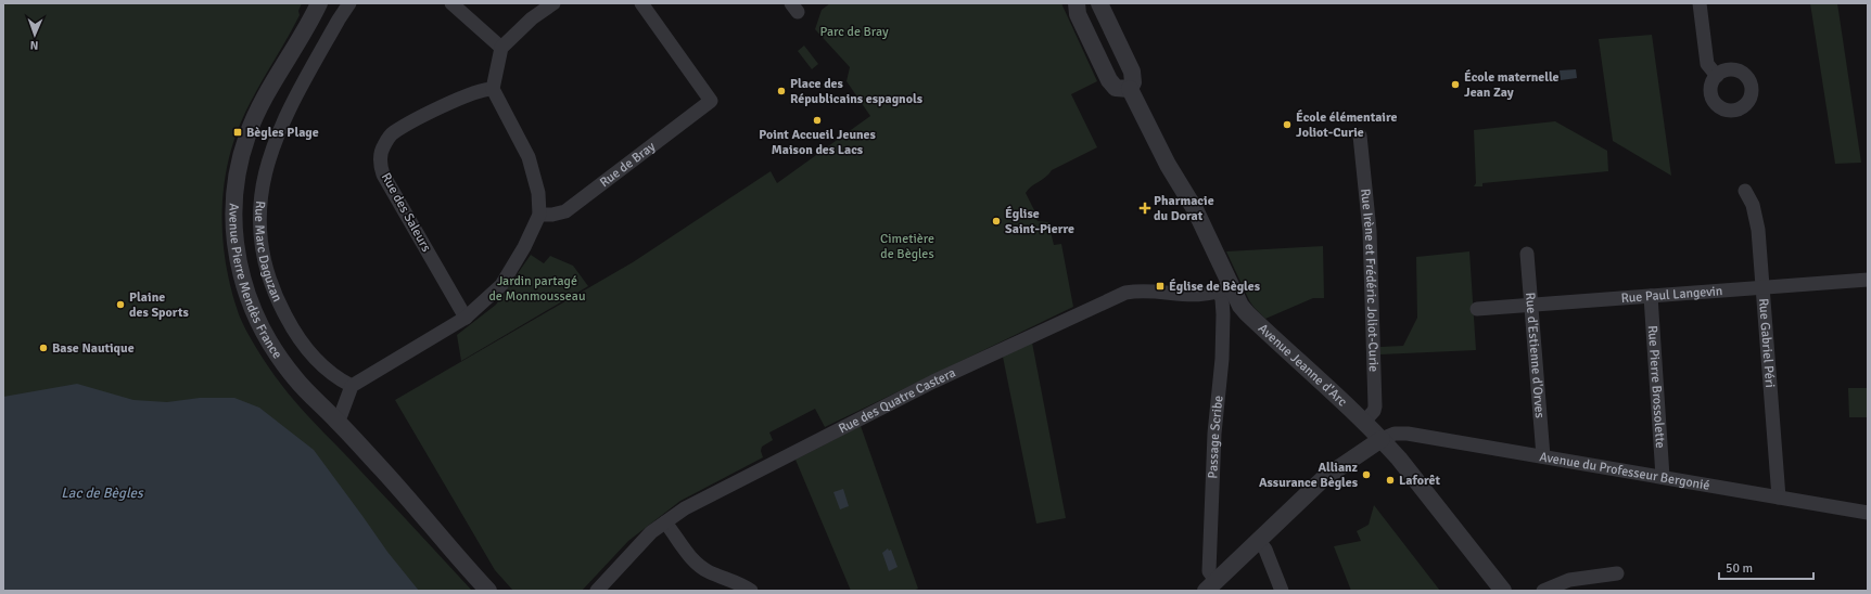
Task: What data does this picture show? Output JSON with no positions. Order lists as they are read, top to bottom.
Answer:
{
  "streets": {
    "street": [
      "Rue de Bray",
      "Rue des Saleurs",
      "Rue Marc Daguzan",
      "Avenue Pierre Mendès France",
      "Rue Irène et Frédéric Joliot-Curie",
      "Rue Paul Langevin",
      "Rue Gabriel Péri",
      "Rue d'Estienne d'Orves",
      "Avenue Jeanne d'Arc",
      "Rue Pierre Brossolette",
      "Rue des Quatre Castera",
      "Passage Scribe",
      "Avenue du Professeur Bergonié"
    ]
  },
  "crossings": [
    ["Rue Irène et Frédéric Joliot-Curie", "Avenue Jeanne d'Arc"],
    ["Rue Paul Langevin", "Rue Gabriel Péri"],
    ["Rue Paul Langevin", "Rue d'Estienne d'Orves"],
    ["Rue Paul Langevin", "Rue Pierre Brossolette"],
    ["Rue Gabriel Péri", "Avenue du Professeur Bergonié"],
    ["Rue d'Estienne d'Orves", "Avenue du Professeur Bergonié"],
    ["Avenue Jeanne d'Arc", "Rue des Quatre Castera"],
    ["Avenue Jeanne d'Arc", "Passage Scribe"],
    ["Avenue Jeanne d'Arc", "Avenue du Professeur Bergonié"],
    ["Rue Pierre Brossolette", "Avenue du Professeur Bergonié"],
    ["Rue des Quatre Castera", "Passage Scribe"]
  ],
  "water": ["Lac de Bègles"],
  "parks": ["Parc de Bray", "Cimetière de Bègles", "Jardin partagé de Monmousseau"],
  "places": {
    "other": [
      "École maternelle Jean Zay",
      "Place des Républicains espagnols",
      "Point Accueil Jeunes Maison des Lacs",
      "École élémentaire Joliot-Curie",
      "Église Saint-Pierre",
      "Plaine des Sports",
      "Base Nautique",
      "Allianz Assurance Bègles",
      "Laforêt"
    ],
    "transit": ["Bègles Plage", "Église de Bègles"],
    "health": ["Pharmacie du Dorat"]
  },
  "scale_bar": "50 m",
  "north": "bottom"
}
